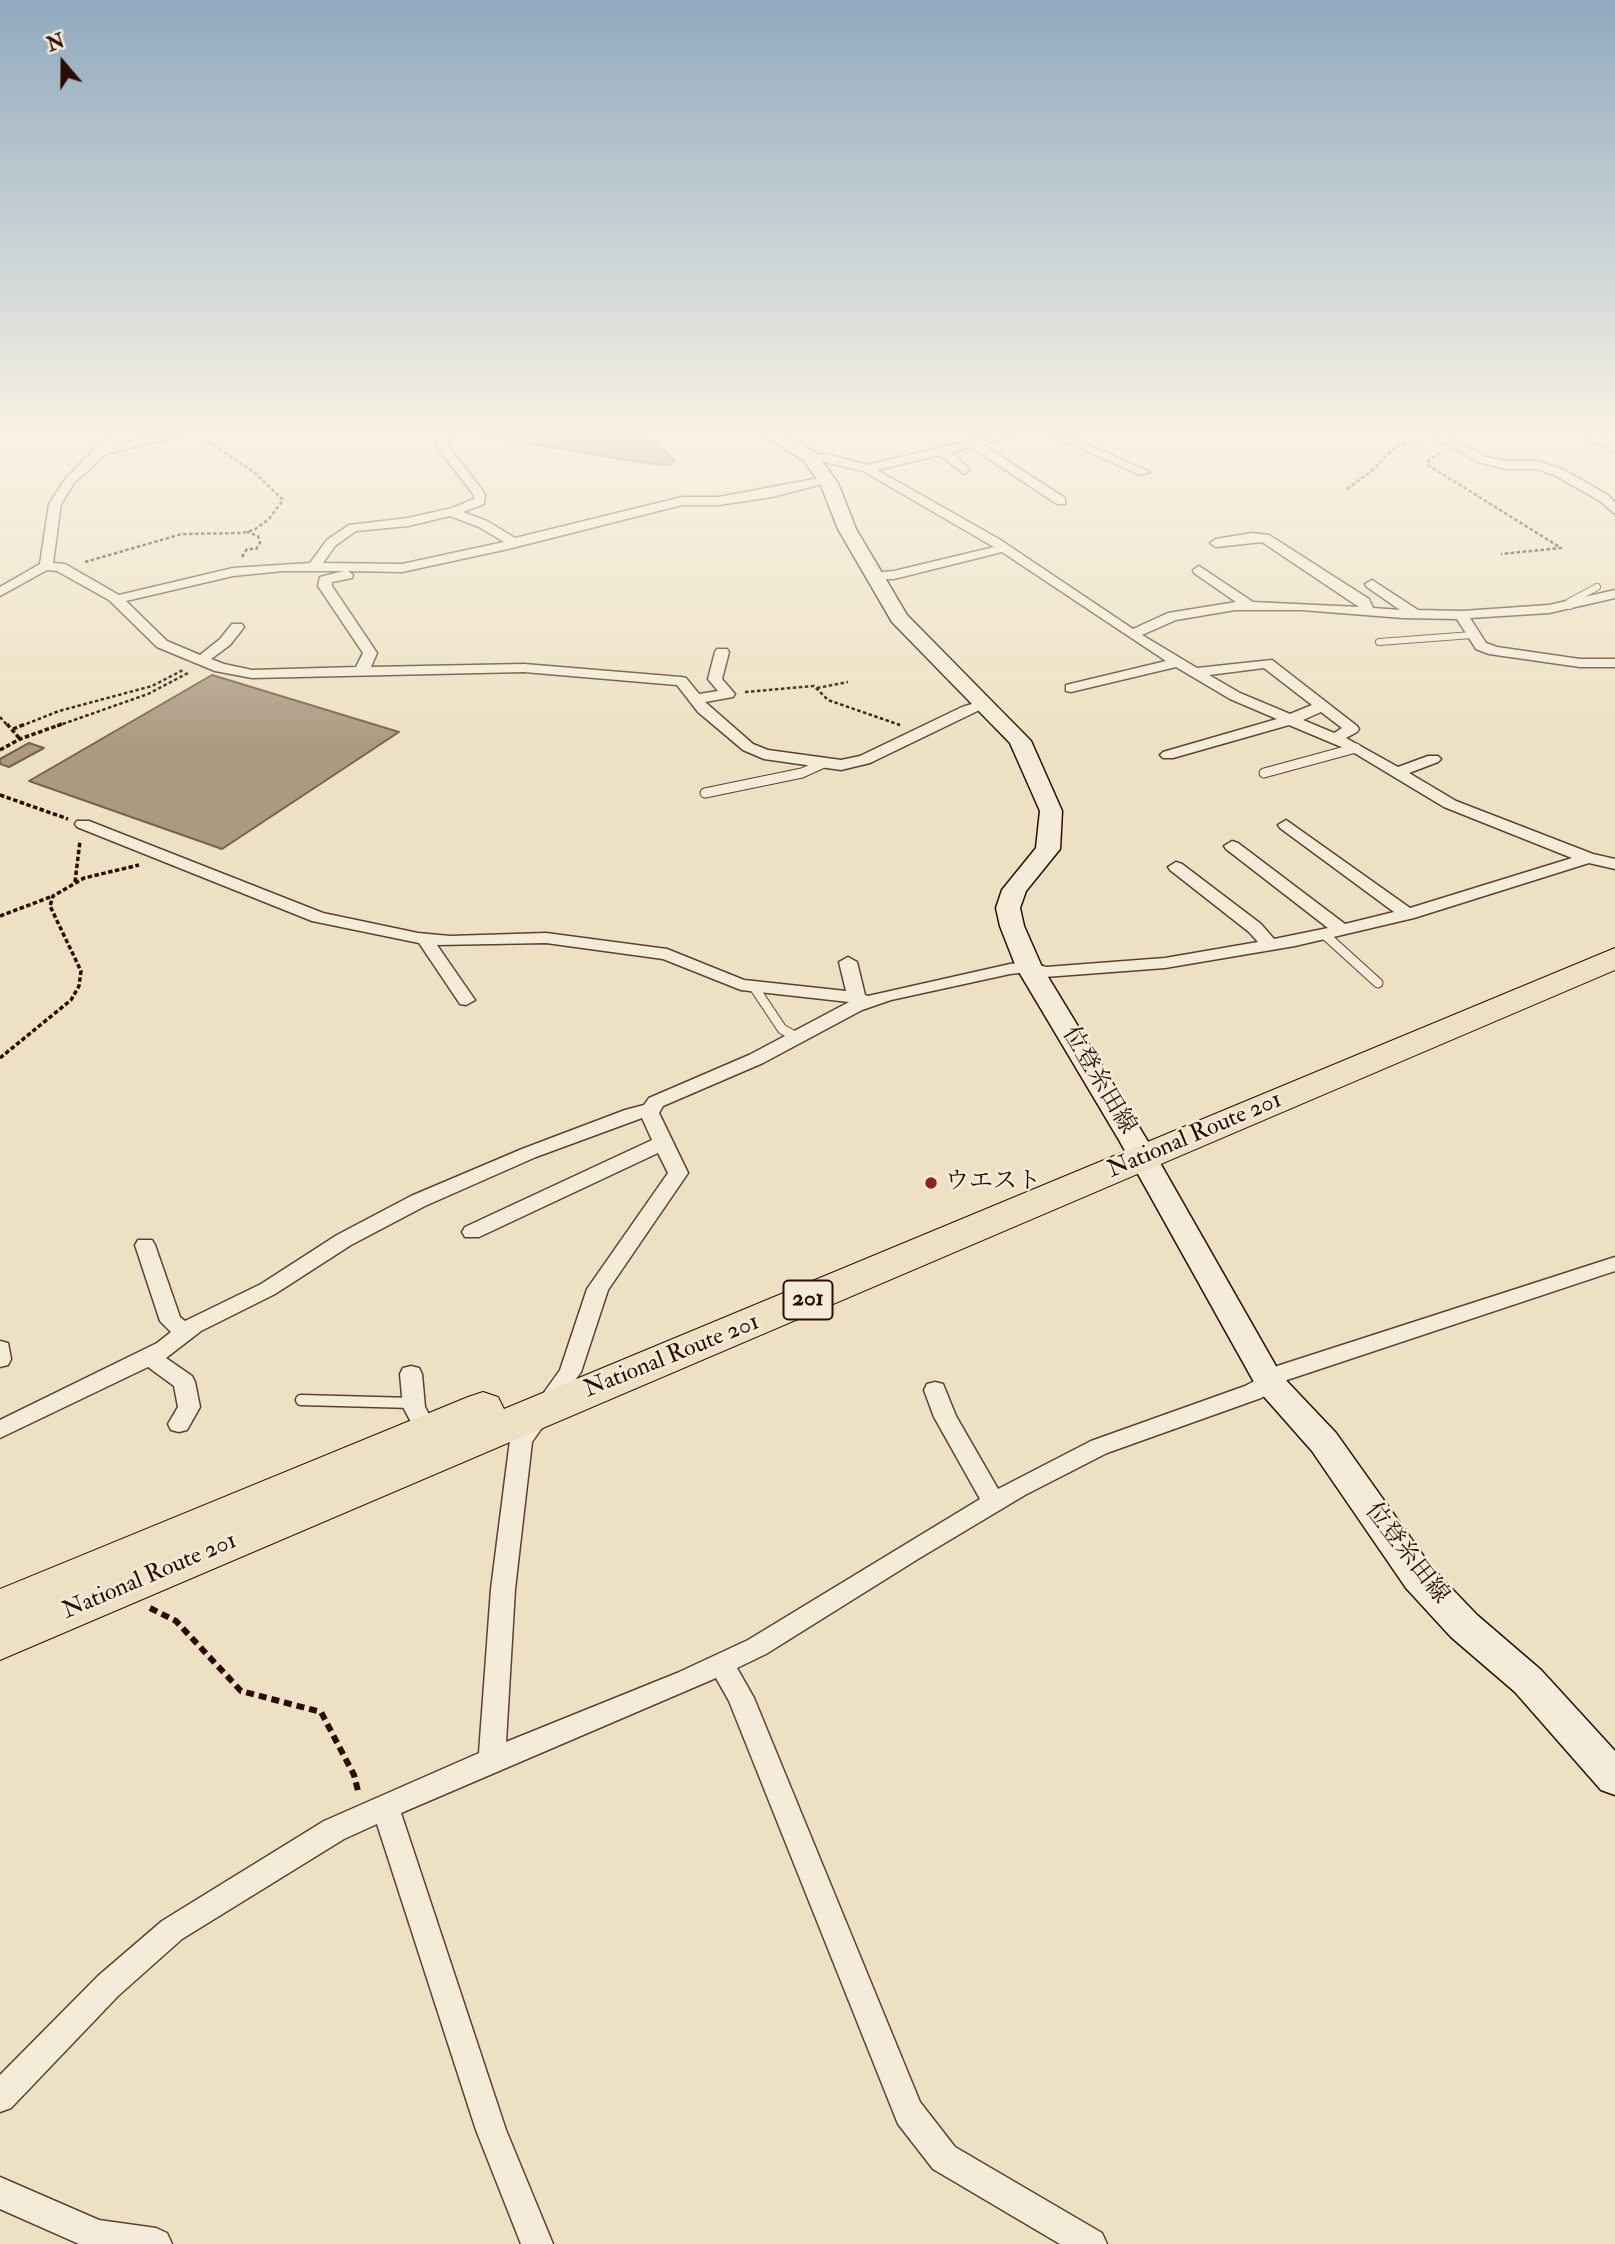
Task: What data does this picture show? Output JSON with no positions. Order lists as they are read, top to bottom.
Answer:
{
  "streets": {
    "highway": ["National Route 201", "201"],
    "main road": ["位登糸田線"]
  },
  "crossings": [
    ["位登糸田線", "National Route 201"]
  ],
  "places": ["ウエスト"],
  "north": "top"
}
